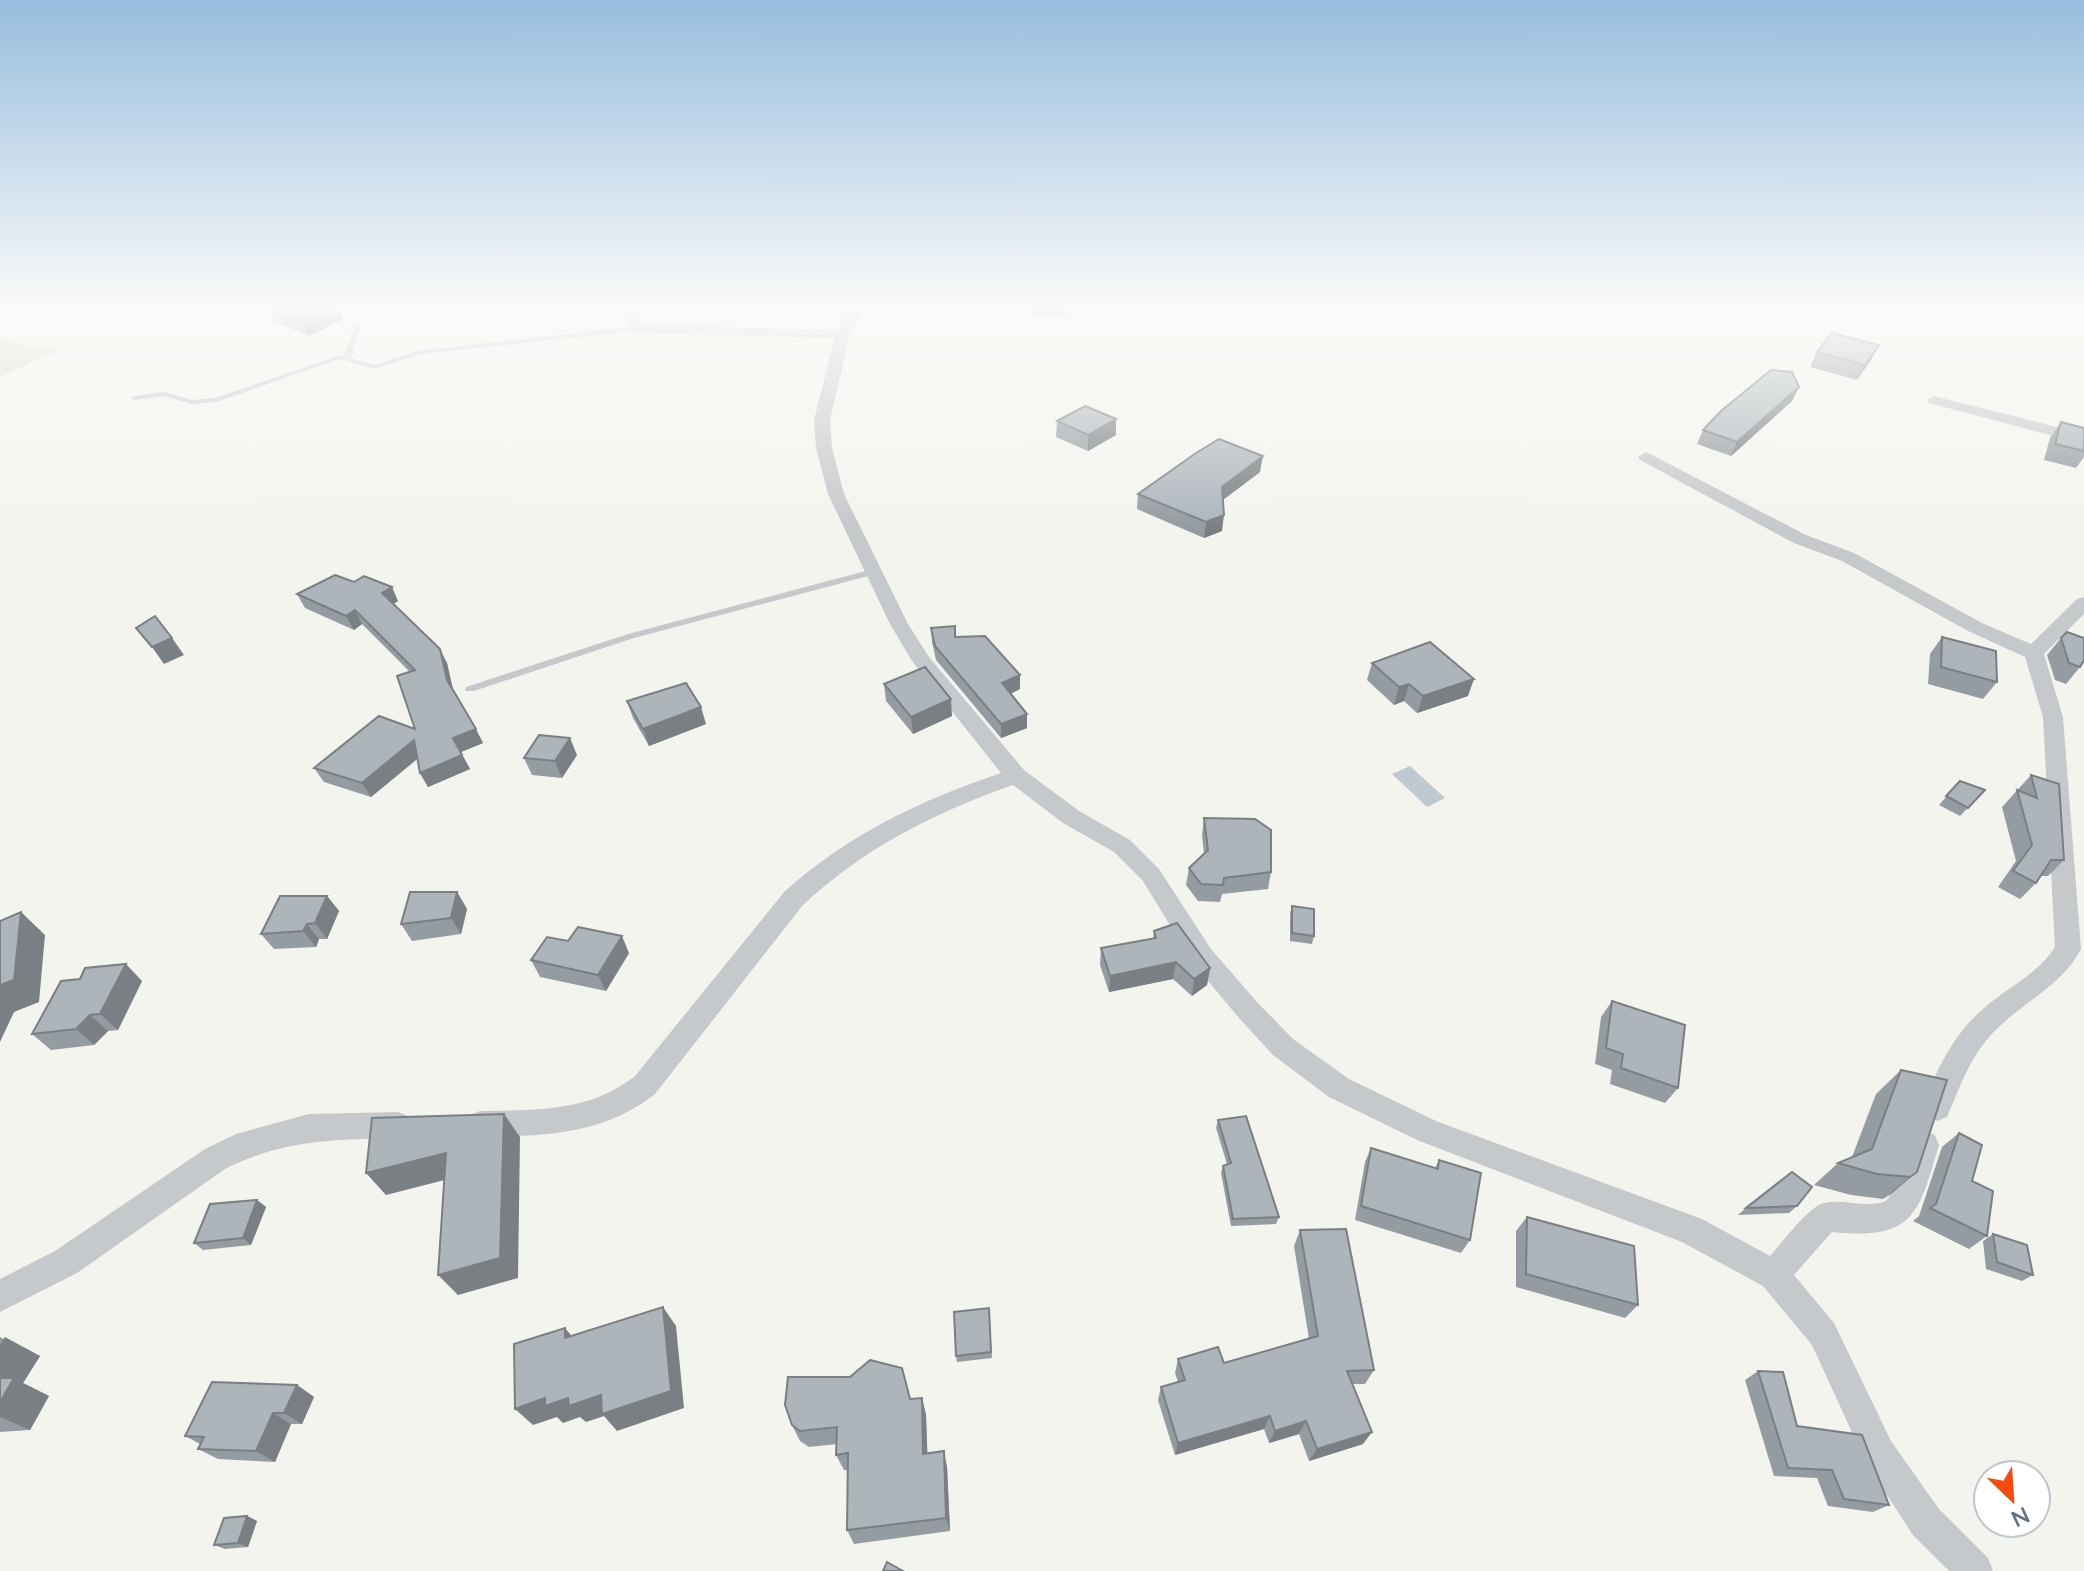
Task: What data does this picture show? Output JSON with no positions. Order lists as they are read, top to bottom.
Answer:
{
  "north": "bottom right"
}
